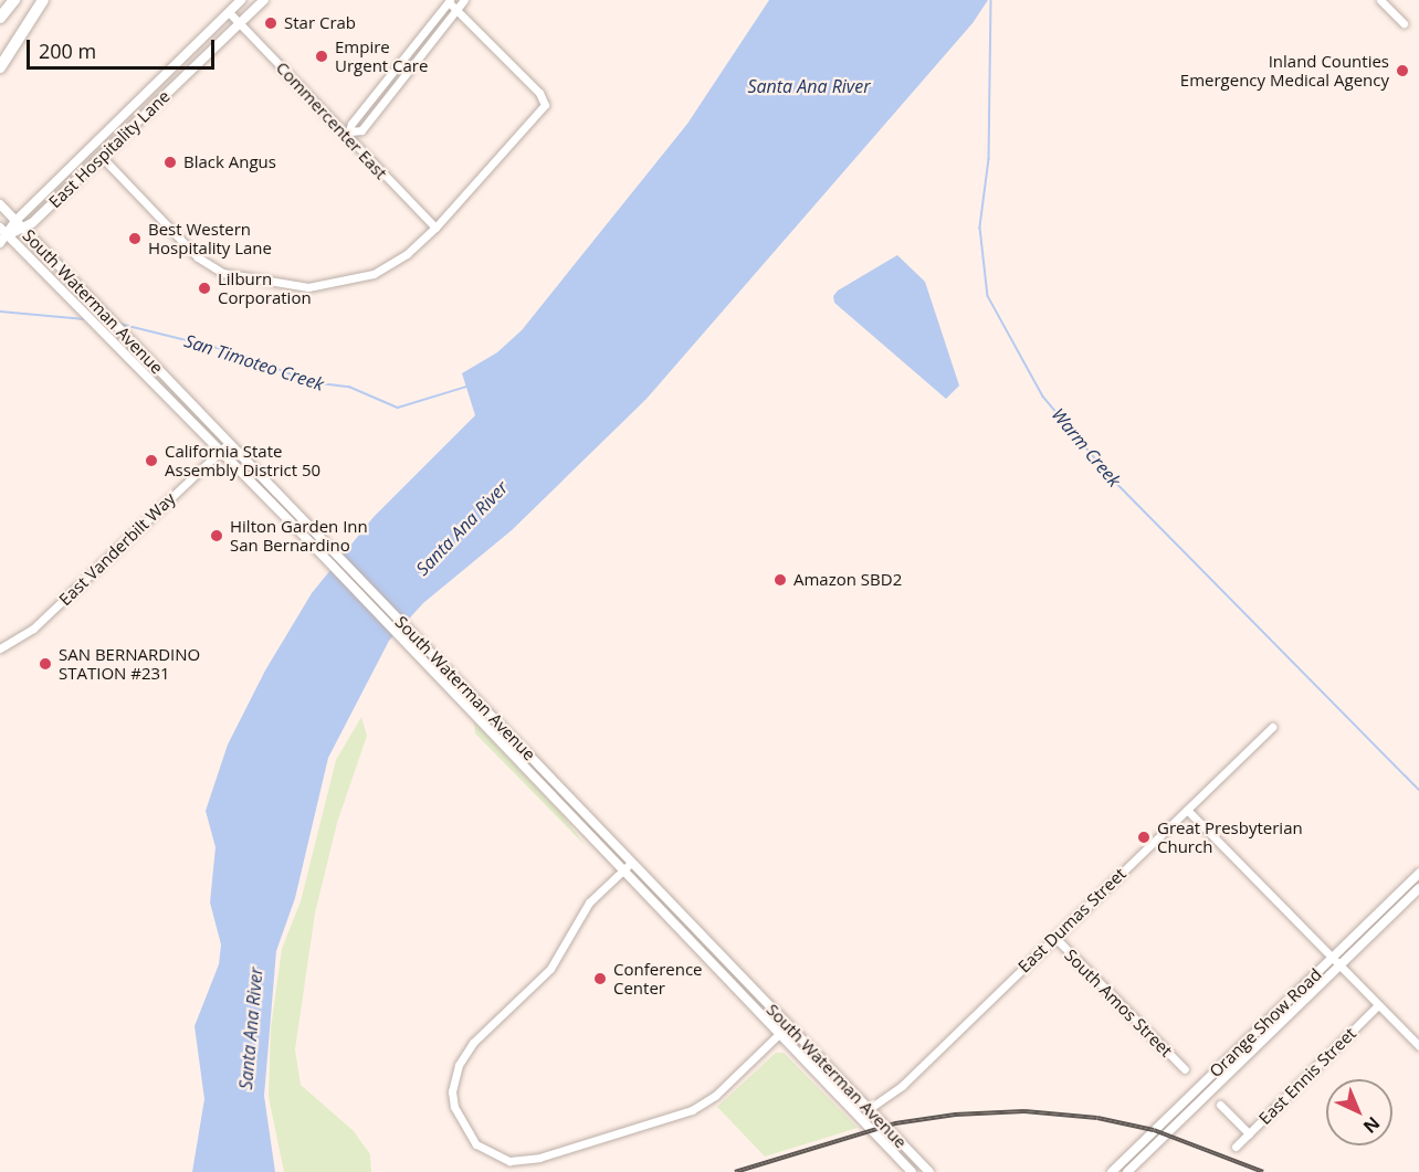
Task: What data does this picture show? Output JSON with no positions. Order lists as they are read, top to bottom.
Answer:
{
  "streets": {
    "main road": ["East Hospitality Lane", "South Waterman Avenue", "Orange Show Road"],
    "street": [
      "Commercenter East",
      "East Vanderbilt Way",
      "East Dumas Street",
      "South Amos Street",
      "East Ennis Street"
    ]
  },
  "crossings": [
    ["Commercenter East", "East Hospitality Lane"],
    ["East Hospitality Lane", "South Waterman Avenue"],
    ["South Waterman Avenue", "East Vanderbilt Way"],
    ["South Waterman Avenue", "East Dumas Street"],
    ["East Dumas Street", "South Amos Street"]
  ],
  "water": ["Santa Ana River", "San Timoteo Creek", "Warm Creek"],
  "places": [
    "Star Crab",
    "Empire Urgent Care",
    "Inland Counties Emergency Medical Agency",
    "Black Angus",
    "Best Western Hospitality Lane",
    "Lilburn Corporation",
    "California State Assembly District 50",
    "Hilton Garden Inn San Bernardino",
    "Amazon SBD2",
    "SAN BERNARDINO STATION #231",
    "Great Presbyterian Church",
    "Conference Center"
  ],
  "scale_bar": "200 m",
  "north": "bottom right"
}
